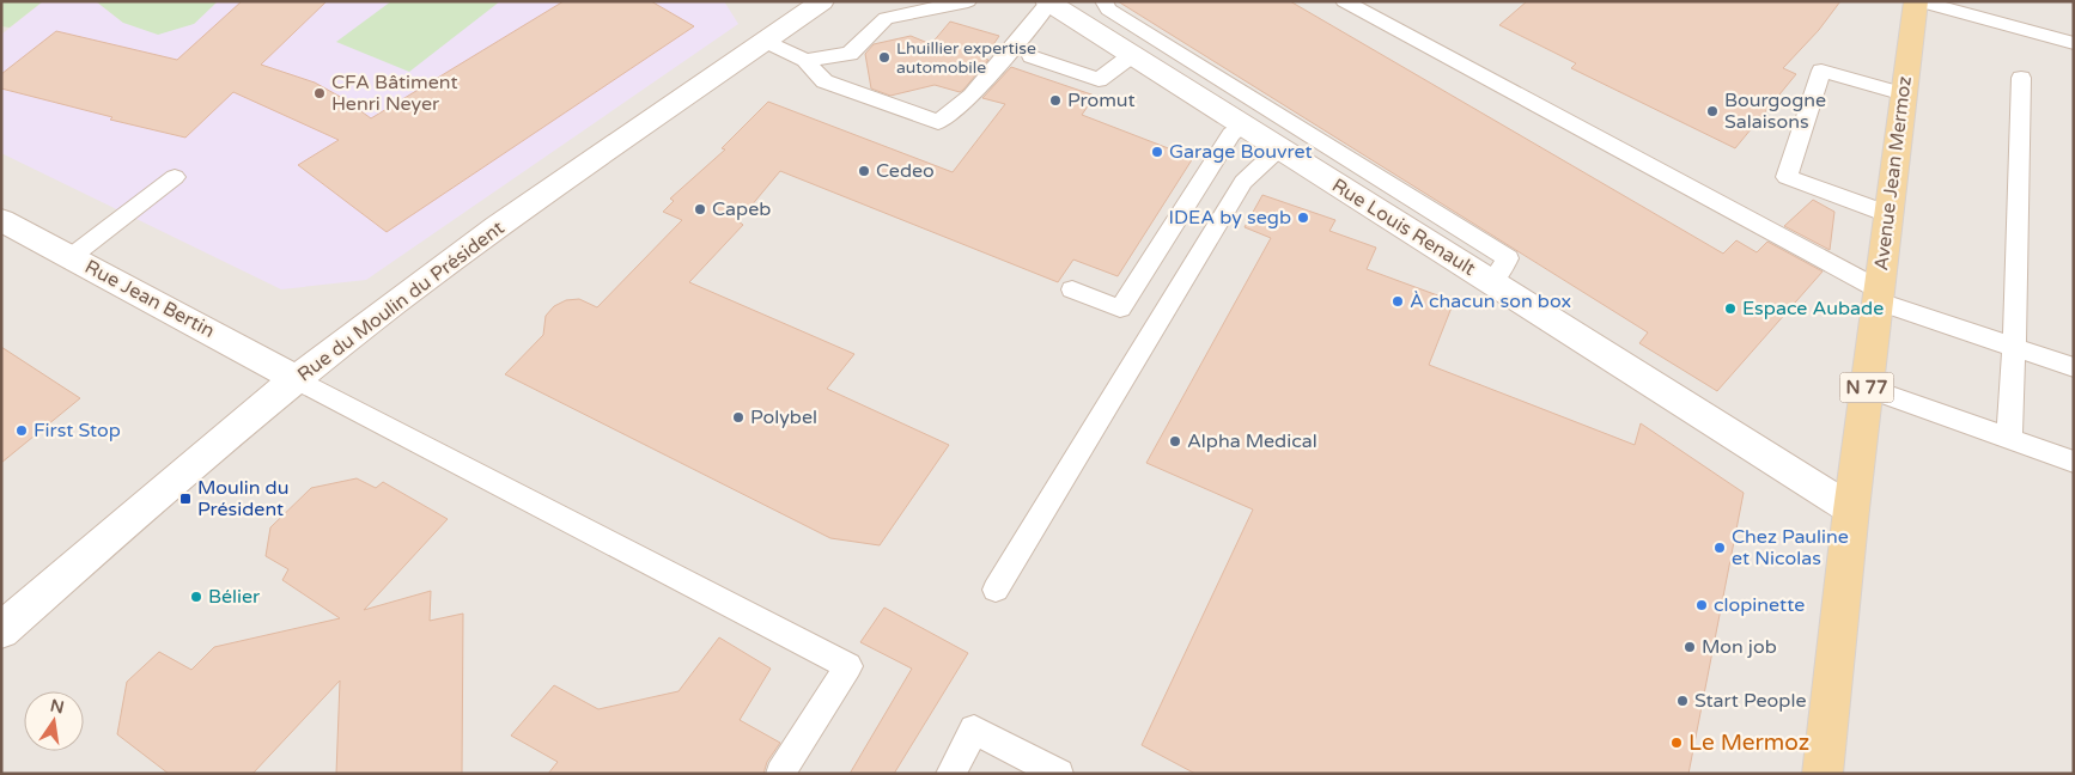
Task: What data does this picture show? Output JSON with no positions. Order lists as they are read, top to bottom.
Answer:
{
  "streets": {
    "main road": ["Avenue Jean Mermoz", "N 77"],
    "street": ["Rue Louis Renault", "Rue Jean Bertin", "Rue du Moulin du Président"]
  },
  "crossings": [
    ["Avenue Jean Mermoz", "Rue Louis Renault"],
    ["Rue Jean Bertin", "Rue du Moulin du Président"]
  ],
  "places": {
    "other": [
      "Lhuillier expertise automobile",
      "CFA Bâtiment Henri Neyer",
      "Promut",
      "Bourgogne Salaisons",
      "Garage Bouvret",
      "Cedeo",
      "Capeb",
      "IDEA by segb",
      "À chacun son box",
      "Espace Aubade",
      "Polybel",
      "First Stop",
      "Alpha Medical",
      "Chez Pauline et Nicolas",
      "Bélier",
      "clopinette",
      "Mon job",
      "Start People",
      "Le Mermoz"
    ],
    "transit": ["Moulin du Président"]
  },
  "north": "top"
}
